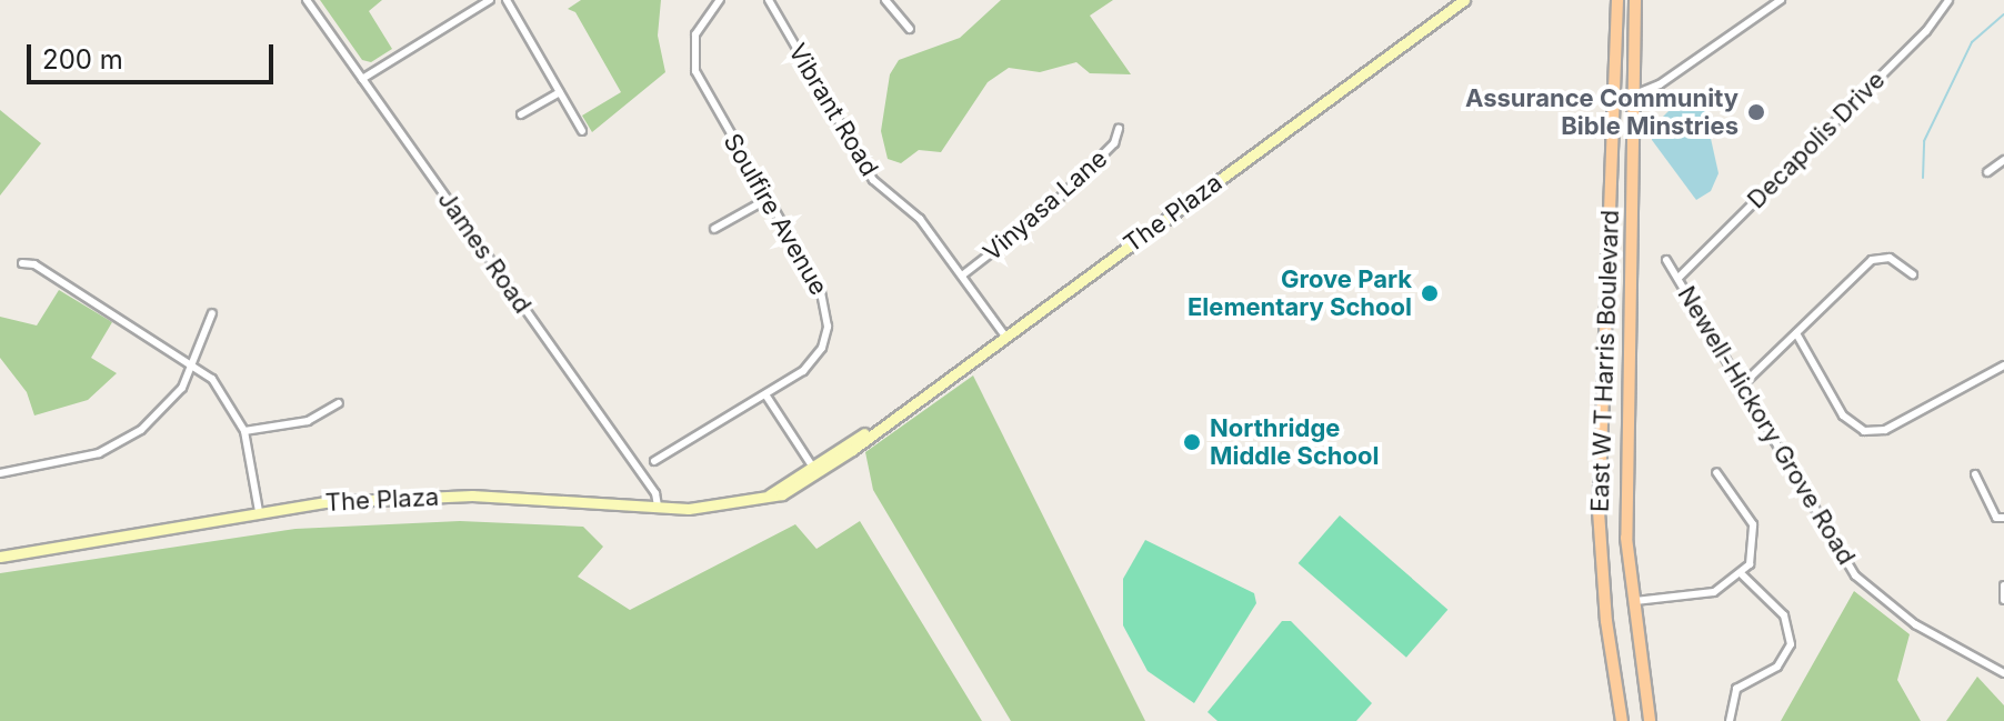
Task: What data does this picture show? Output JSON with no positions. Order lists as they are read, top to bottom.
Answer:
{
  "streets": {
    "main road": ["East W T Harris Boulevard"],
    "street": [
      "Vibrant Road",
      "Decapolis Drive",
      "Vinyasa Lane",
      "The Plaza",
      "Soulfire Avenue",
      "James Road",
      "Newell-Hickory Grove Road"
    ]
  },
  "crossings": [
    ["Vibrant Road", "Vinyasa Lane"],
    ["Vibrant Road", "The Plaza"],
    ["Decapolis Drive", "Newell-Hickory Grove Road"],
    ["The Plaza", "James Road"]
  ],
  "places": ["Assurance Community Bible Minstries", "Grove Park Elementary School", "Northridge Middle School"],
  "scale_bar": "200 m"
}
